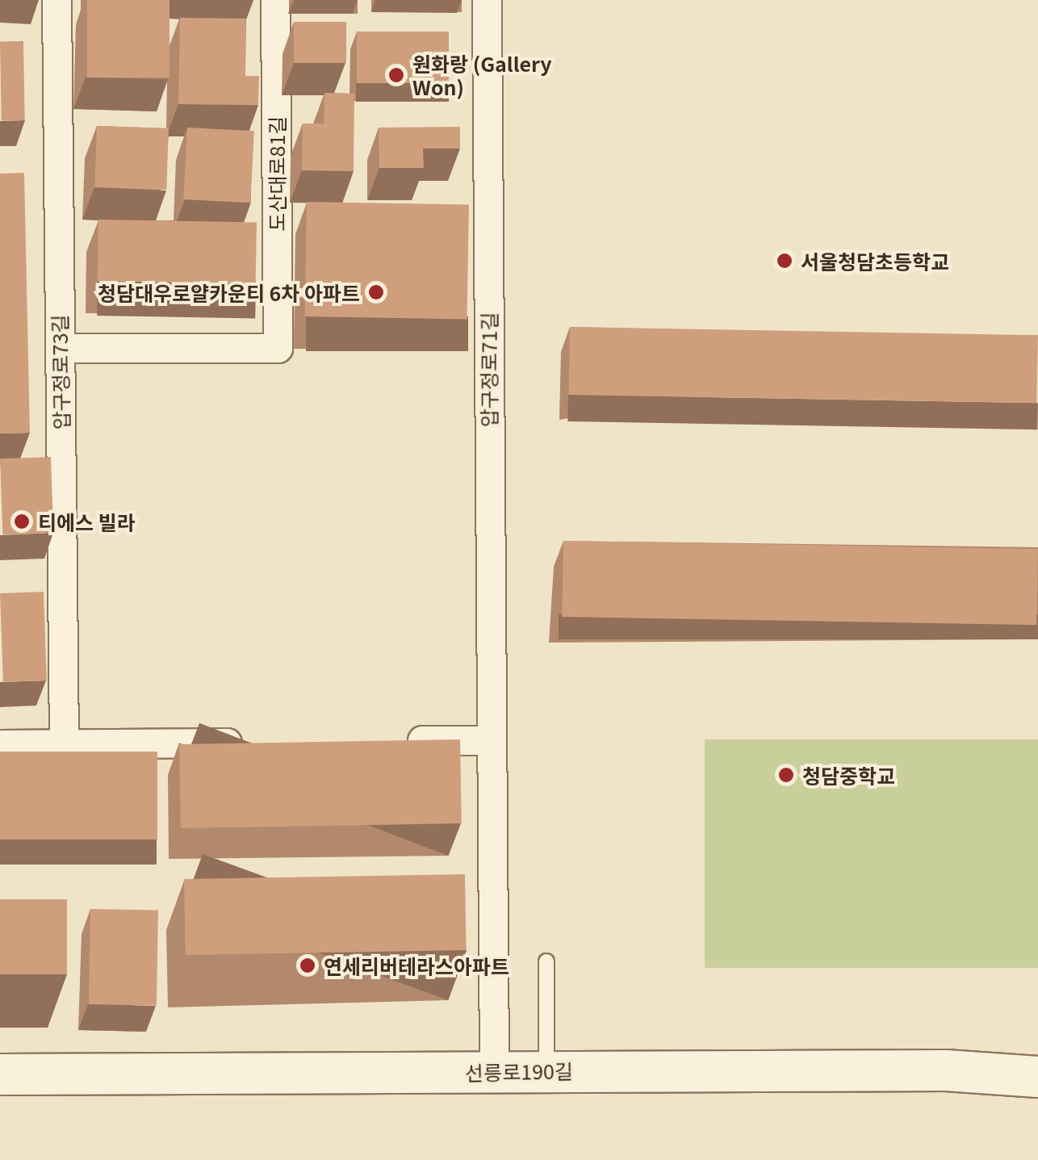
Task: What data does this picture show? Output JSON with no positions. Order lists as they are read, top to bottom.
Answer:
{
  "streets": {
    "street": [
      "도산대로81길",
      "압구정로71길",
      "압구정로73길",
      "선릉로190길"
    ]
  },
  "crossings": [
    ["도산대로81길", "압구정로73길"],
    ["압구정로71길", "선릉로190길"]
  ],
  "places": [
    "원화랑 (Gallery Won)",
    "서울청담초등학교",
    "청담대우로얄카운티 6차 아파트",
    "티에스 빌라",
    "청담중학교",
    "연세리버테라스아파트"
  ]
}
